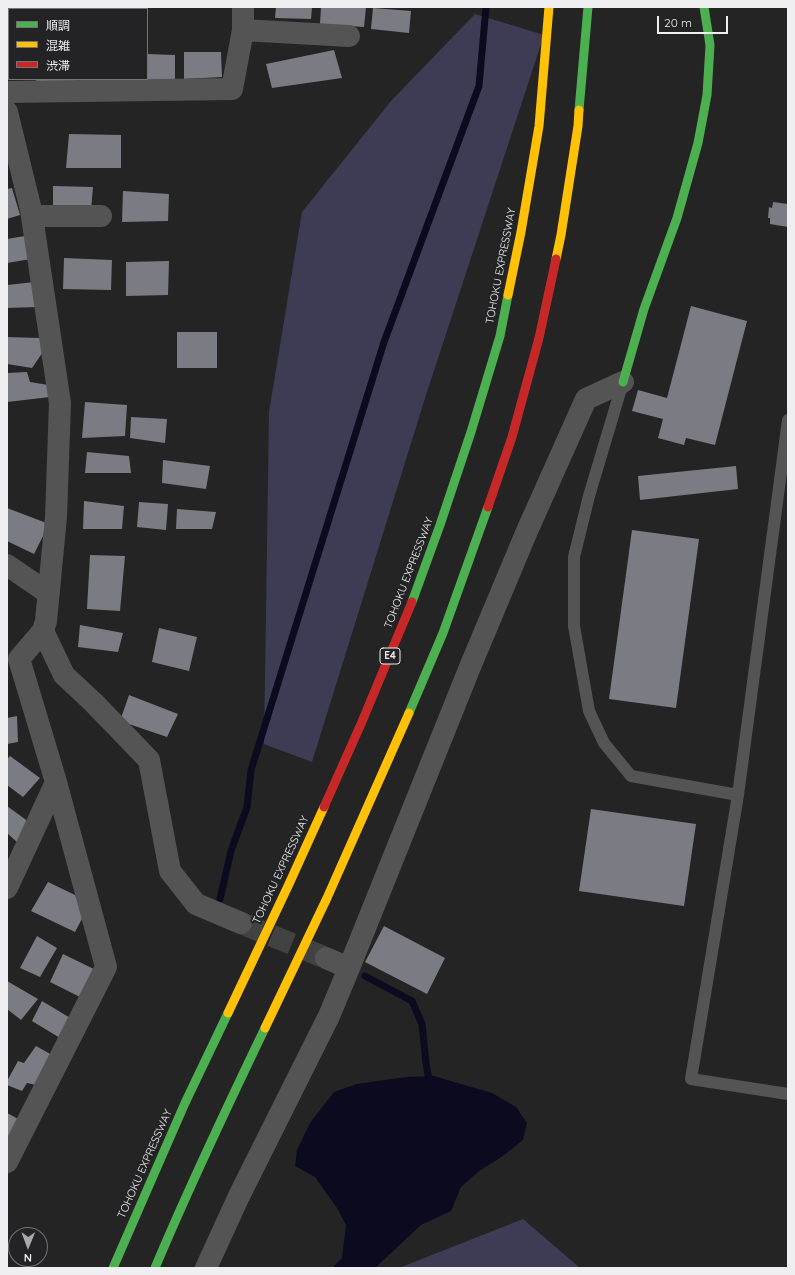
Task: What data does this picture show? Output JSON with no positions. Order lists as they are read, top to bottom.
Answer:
{
  "streets": {
    "main road": ["TOHOKU EXPRESSWAY", "E4"]
  },
  "legend": ["順調", "混雑", "渋滞"],
  "scale_bar": "20 m",
  "north": "bottom"
}
